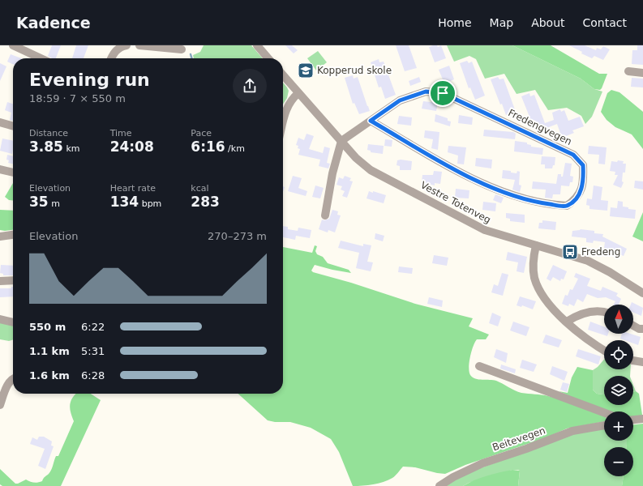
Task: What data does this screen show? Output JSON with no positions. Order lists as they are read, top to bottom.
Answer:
{
  "streets": {
    "street": ["Fredengvegen", "Vestre Totenveg", "Beitevegen"]
  },
  "crossings": [
    ["Fredengvegen", "Vestre Totenveg"]
  ],
  "places": {
    "school or university": ["Kopperud skole"],
    "bus stop": ["Fredeng"]
  },
  "north": "top",
  "page": {
    "header": "Kadence",
    "nav": [
      "Home",
      "Map",
      "About",
      "Contact"
    ],
    "heading": ["Evening run", "18:59 · 7 × 550 m"],
    "stats": [
      ["Distance", "3.85 km"],
      ["Time", "24:08"],
      ["Pace", "6:16 /km"],
      ["Elevation", "35 m"],
      ["Heart rate", "134 bpm"],
      ["kcal", "283"]
    ],
    "chart": ["Elevation", "270–273 m"],
    "map_buttons": ["+", "−"],
    "list": [
      {
        "name": "550 m",
        "note": "6:22"
      },
      {
        "name": "1.1 km",
        "note": "5:31"
      },
      {
        "name": "1.6 km",
        "note": "6:28"
      }
    ]
  }
}
